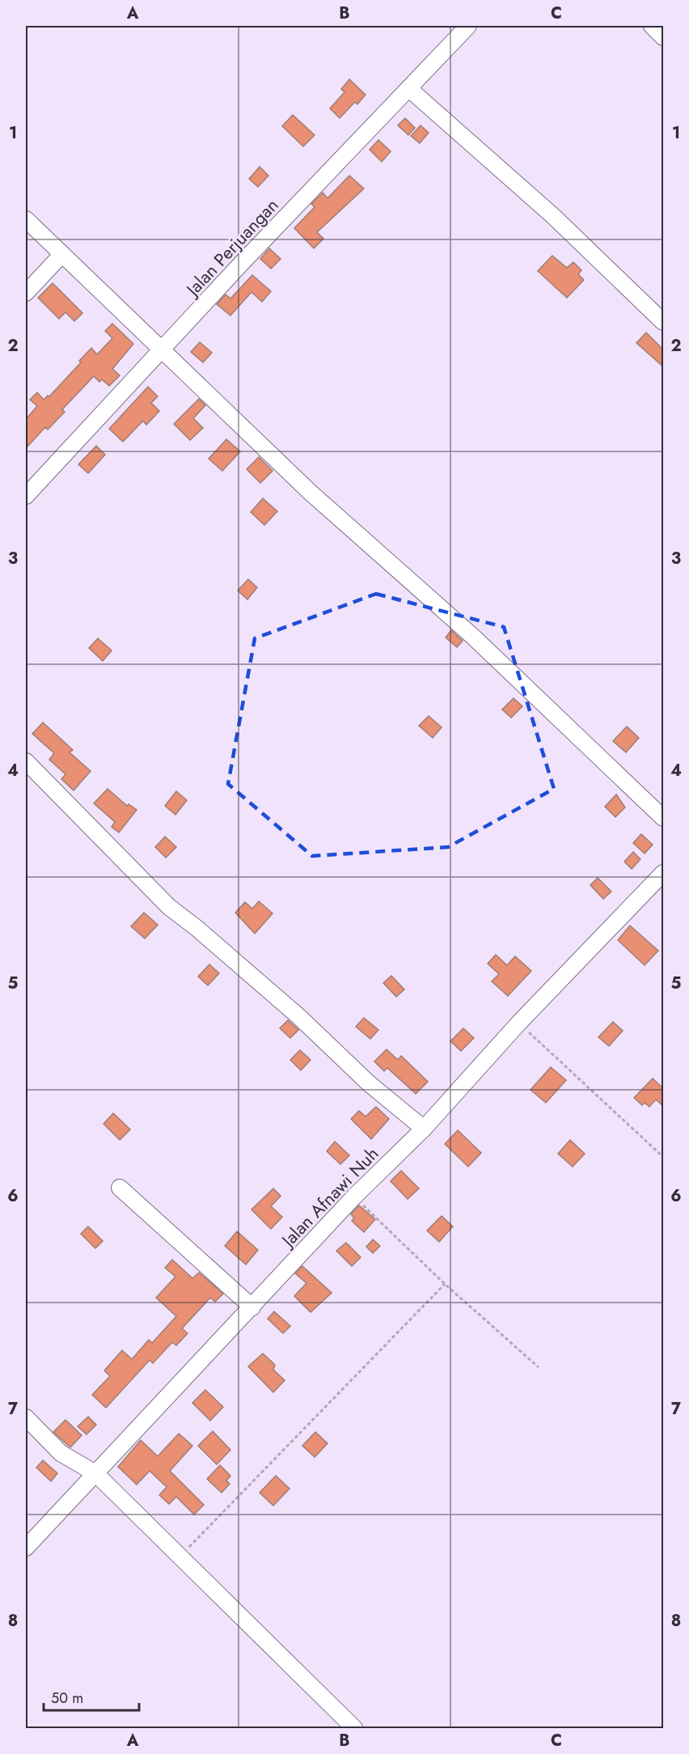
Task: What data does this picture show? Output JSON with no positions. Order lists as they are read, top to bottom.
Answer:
{
  "streets": {
    "street": ["Jalan Perjuangan", "Jalan Afnawi Nuh"]
  },
  "scale_bar": "50 m",
  "grid": {
    "columns": ["A", "B", "C"],
    "rows": [
      "1",
      "2",
      "3",
      "4",
      "5",
      "6",
      "7",
      "8"
    ]
  }
}
